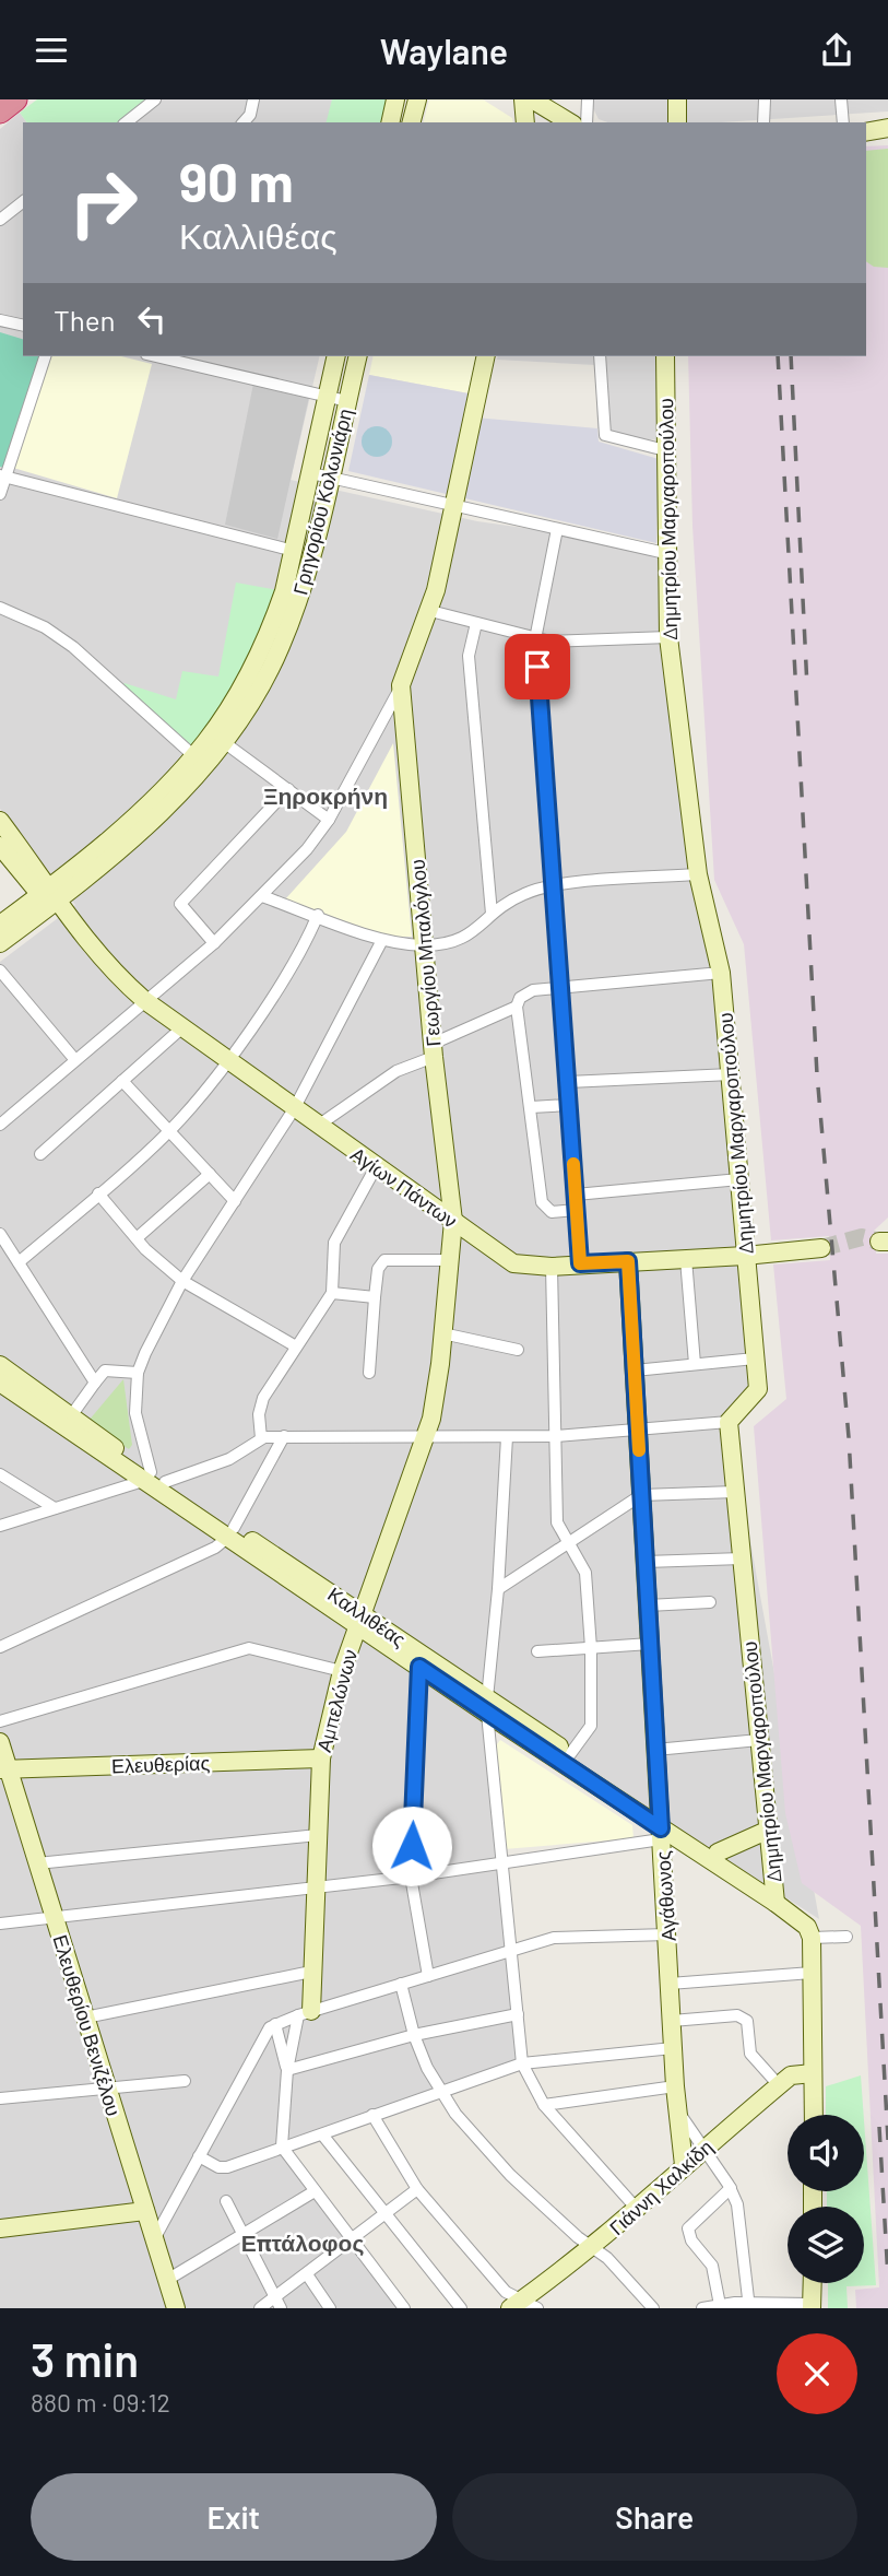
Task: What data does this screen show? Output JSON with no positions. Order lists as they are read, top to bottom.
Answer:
{
  "streets": {
    "street": [
      "Γρηγορίου Κολωνιάρη",
      "Δημητρίου Μαργαροπούλου",
      "Γεωργίου Μπαλόγλου",
      "Αγίων Πάντων",
      "Καλλιθέας",
      "Αμπελώνων",
      "Ελευθερίας",
      "Αγάθωνος",
      "Ελευθερίου Βενιζέλου",
      "Γιάννη Χαλκίδη"
    ]
  },
  "crossings": [
    ["Γρηγορίου Κολωνιάρη", "Αγίων Πάντων"],
    ["Δημητρίου Μαργαροπούλου", "Αγίων Πάντων"],
    ["Δημητρίου Μαργαροπούλου", "Καλλιθέας"],
    ["Γεωργίου Μπαλόγλου", "Αγίων Πάντων"],
    ["Γεωργίου Μπαλόγλου", "Αμπελώνων"],
    ["Αγίων Πάντων", "Αμπελώνων"],
    ["Αγίων Πάντων", "Αγάθωνος"],
    ["Καλλιθέας", "Αμπελώνων"],
    ["Καλλιθέας", "Αγάθωνος"],
    ["Αμπελώνων", "Ελευθερίας"],
    ["Ελευθερίας", "Ελευθερίου Βενιζέλου"],
    ["Αγάθωνος", "Γιάννη Χαλκίδη"]
  ],
  "districts": ["Ξηροκρήνη", "Επτάλοφος"],
  "page": {
    "header": "Waylane",
    "turn": ["90 m", "Καλλιθέας"],
    "then": "Then",
    "heading": ["3 min", "880 m · 09:12"],
    "buttons": ["Exit", "Share"]
  }
}
